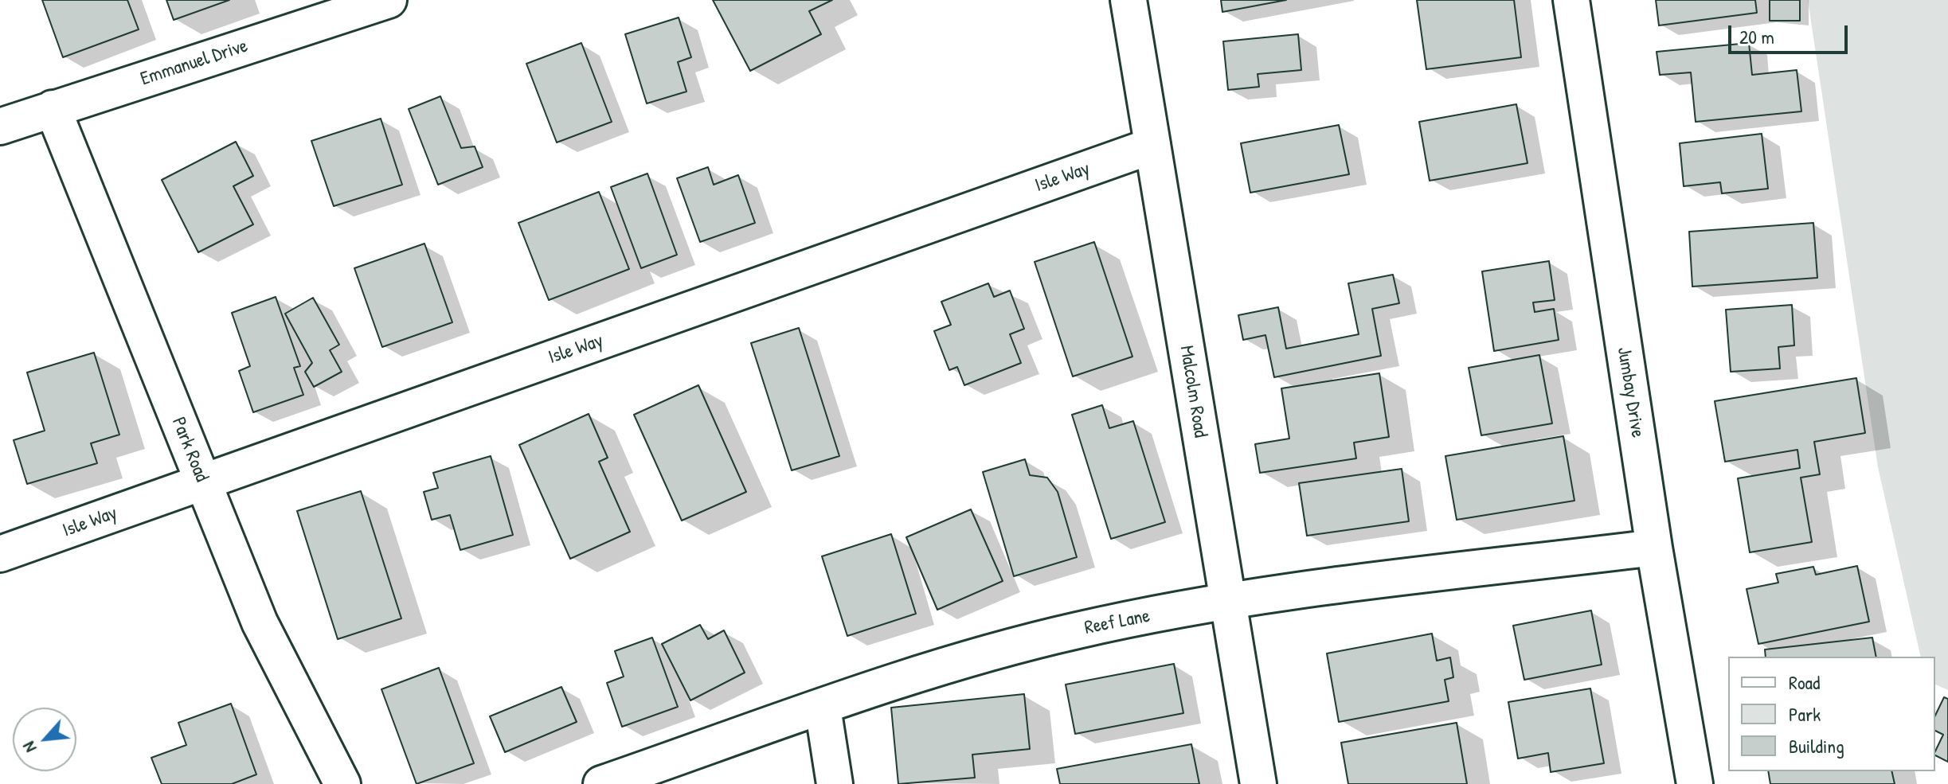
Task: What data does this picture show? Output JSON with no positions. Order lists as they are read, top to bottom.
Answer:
{
  "streets": {
    "street": [
      "Emmanuel Drive",
      "Isle Way",
      "Malcolm Road",
      "Jumbay Drive",
      "Park Road",
      "Reef Lane"
    ]
  },
  "crossings": [
    ["Emmanuel Drive", "Park Road"],
    ["Isle Way", "Malcolm Road"],
    ["Isle Way", "Park Road"],
    ["Malcolm Road", "Reef Lane"],
    ["Jumbay Drive", "Reef Lane"]
  ],
  "legend": ["Road", "Park", "Building"],
  "scale_bar": "20 m",
  "north": "bottom left"
}
